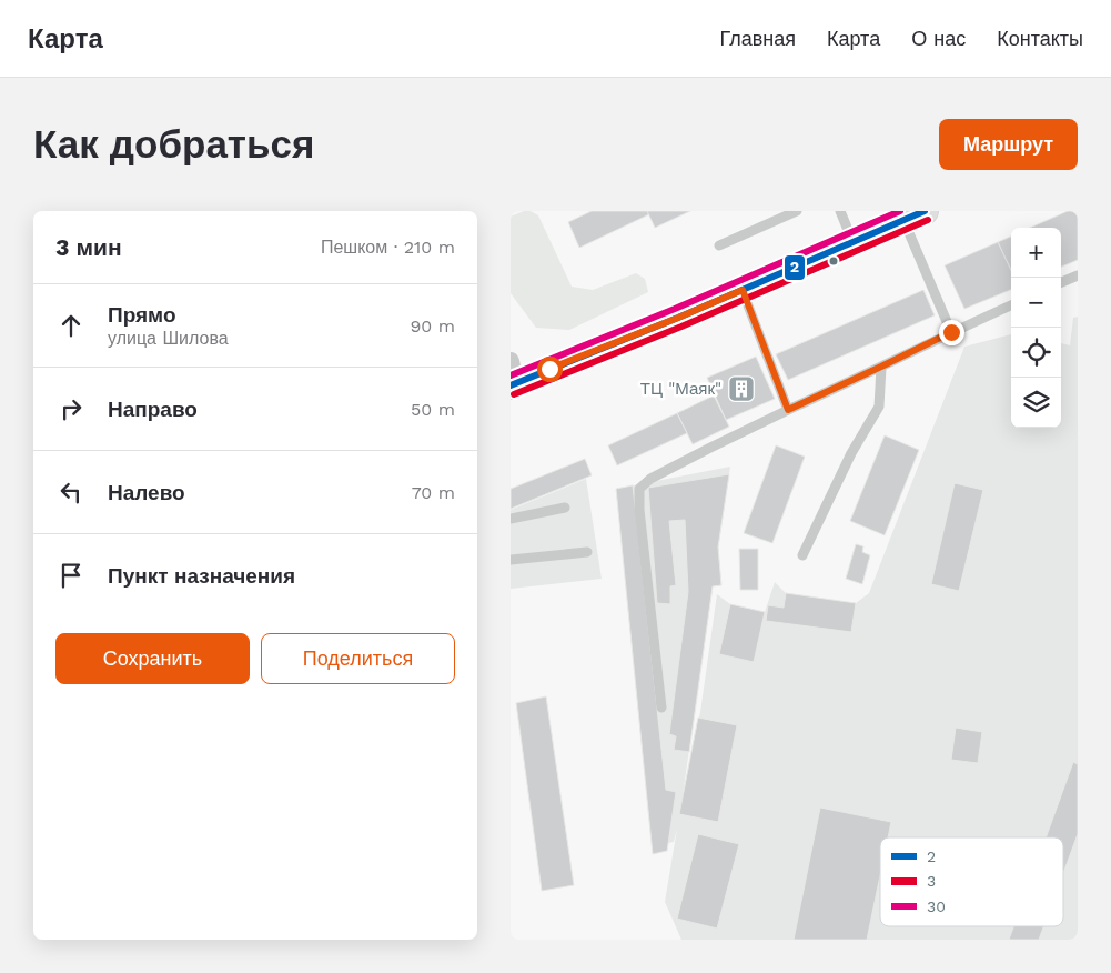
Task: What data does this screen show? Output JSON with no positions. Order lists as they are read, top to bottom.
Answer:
{
  "places": {
    "building": ["ТЦ \"Маяк\""]
  },
  "lines": ["transit line 2", "transit line 30", "transit line 3"],
  "legend": ["2", "3", "30"],
  "page": {
    "header": "Карта",
    "nav": [
      "Главная",
      "Карта",
      "О нас",
      "Контакты"
    ],
    "buttons": [
      "Маршрут",
      ["Сохранить", "Поделиться"]
    ],
    "title": "Как добраться",
    "heading": ["3 мин", "Пешком · 210 m"],
    "map_buttons": ["+", "−"],
    "list": [
      ["Прямо", "улица Шилова", "90 m"],
      ["Направо", "50 m"],
      ["Налево", "70 m"],
      "Пункт назначения"
    ]
  }
}
